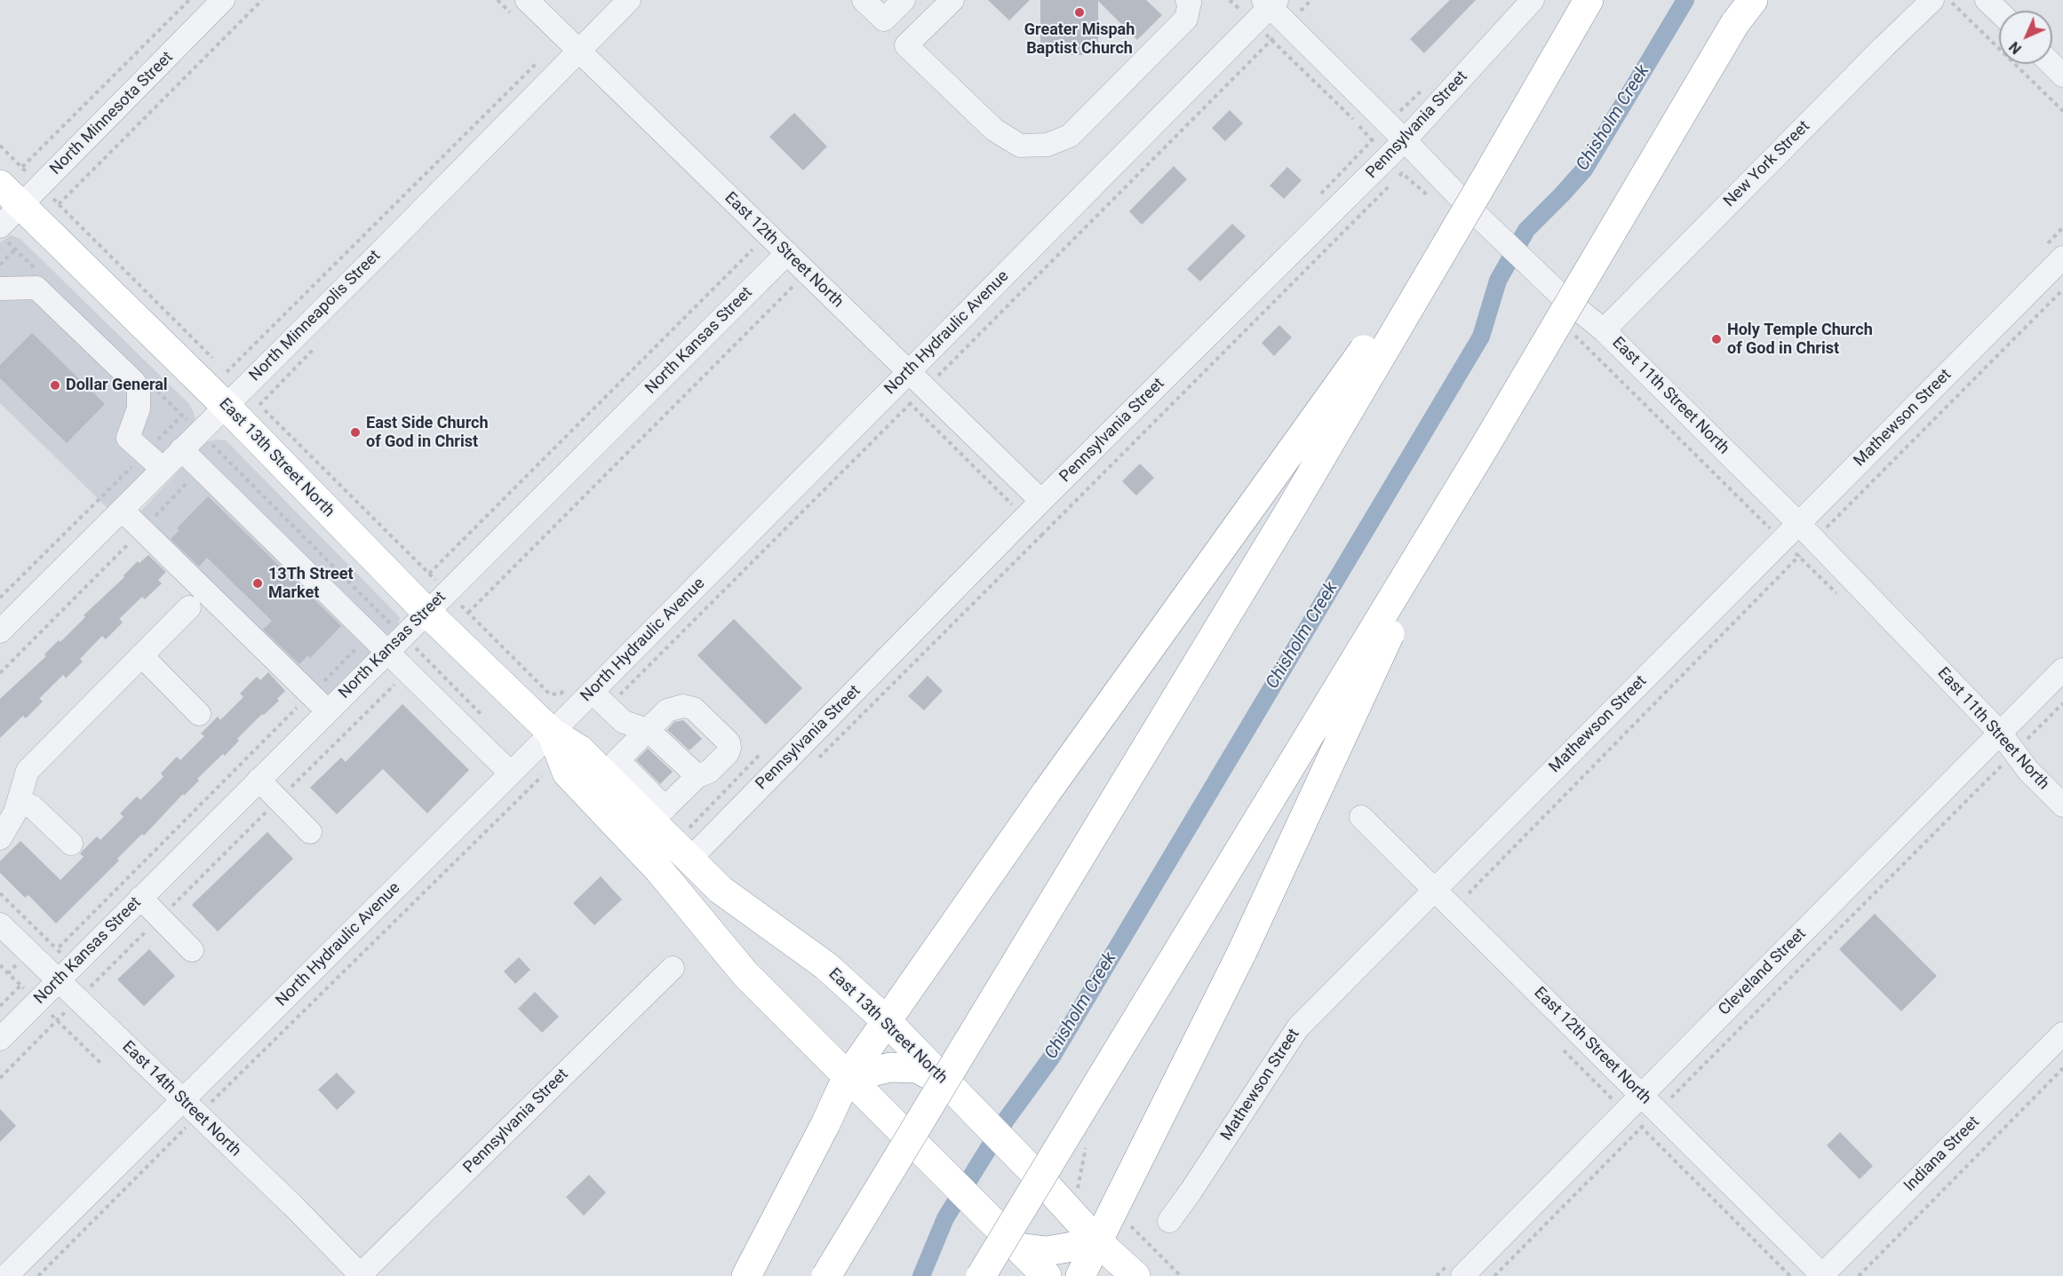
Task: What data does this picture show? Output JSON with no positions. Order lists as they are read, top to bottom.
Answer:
{
  "streets": {
    "main road": ["East 13th Street North"],
    "street": [
      "North Minnesota Street",
      "Pennsylvania Street",
      "New York Street",
      "East 12th Street North",
      "North Minneapolis Street",
      "North Hydraulic Avenue",
      "North Kansas Street",
      "East 11th Street North",
      "Mathewson Street",
      "Cleveland Street",
      "East 14th Street North",
      "Indiana Street"
    ]
  },
  "crossings": [
    ["North Minnesota Street", "East 13th Street North"],
    ["Pennsylvania Street", "East 12th Street North"],
    ["Pennsylvania Street", "East 11th Street North"],
    ["Pennsylvania Street", "East 13th Street North"],
    ["Pennsylvania Street", "East 14th Street North"],
    ["New York Street", "East 11th Street North"],
    ["East 12th Street North", "North Minneapolis Street"],
    ["East 12th Street North", "North Hydraulic Avenue"],
    ["East 12th Street North", "North Kansas Street"],
    ["East 12th Street North", "Mathewson Street"],
    ["East 12th Street North", "Cleveland Street"],
    ["East 12th Street North", "Indiana Street"],
    ["North Minneapolis Street", "East 13th Street North"],
    ["North Hydraulic Avenue", "East 11th Street North"],
    ["North Hydraulic Avenue", "East 13th Street North"],
    ["North Hydraulic Avenue", "East 14th Street North"],
    ["North Kansas Street", "East 13th Street North"],
    ["North Kansas Street", "East 14th Street North"],
    ["East 11th Street North", "Mathewson Street"],
    ["East 11th Street North", "Cleveland Street"]
  ],
  "water": ["Chisholm Creek"],
  "places": [
    "Greater Mispah Baptist Church",
    "Holy Temple Church of God in Christ",
    "Dollar General",
    "East Side Church of God in Christ",
    "13Th Street Market"
  ],
  "north": "bottom left"
}
